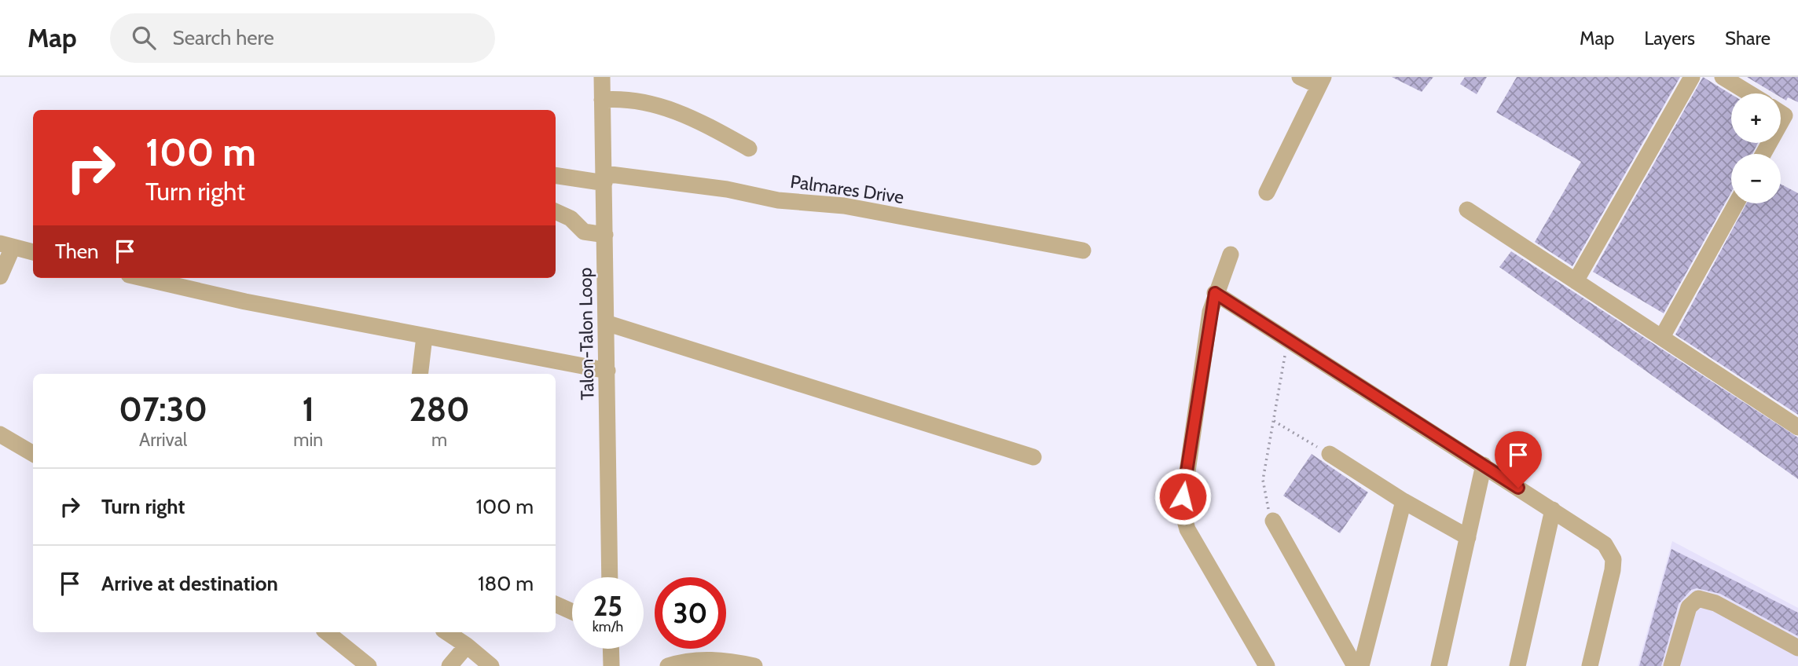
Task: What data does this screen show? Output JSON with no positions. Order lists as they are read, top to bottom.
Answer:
{
  "streets": {
    "street": ["Palmares Drive", "Talon-Talon Loop"]
  },
  "crossings": [
    ["Palmares Drive", "Talon-Talon Loop"]
  ],
  "page": {
    "header": "Map",
    "search": "Search here",
    "nav": ["Map", "Layers", "Share"],
    "map_buttons": ["+", "−"],
    "turn": ["100 m", "Turn right"],
    "then": "Then",
    "eta": [
      "07:30",
      "Arrival",
      "1",
      "min",
      "280",
      "m"
    ],
    "list": [
      {
        "name": "Turn right",
        "value": "100 m"
      },
      {
        "name": "Arrive at destination",
        "value": "180 m"
      }
    ],
    "speed": "25 km/h",
    "limit": "30"
  }
}
